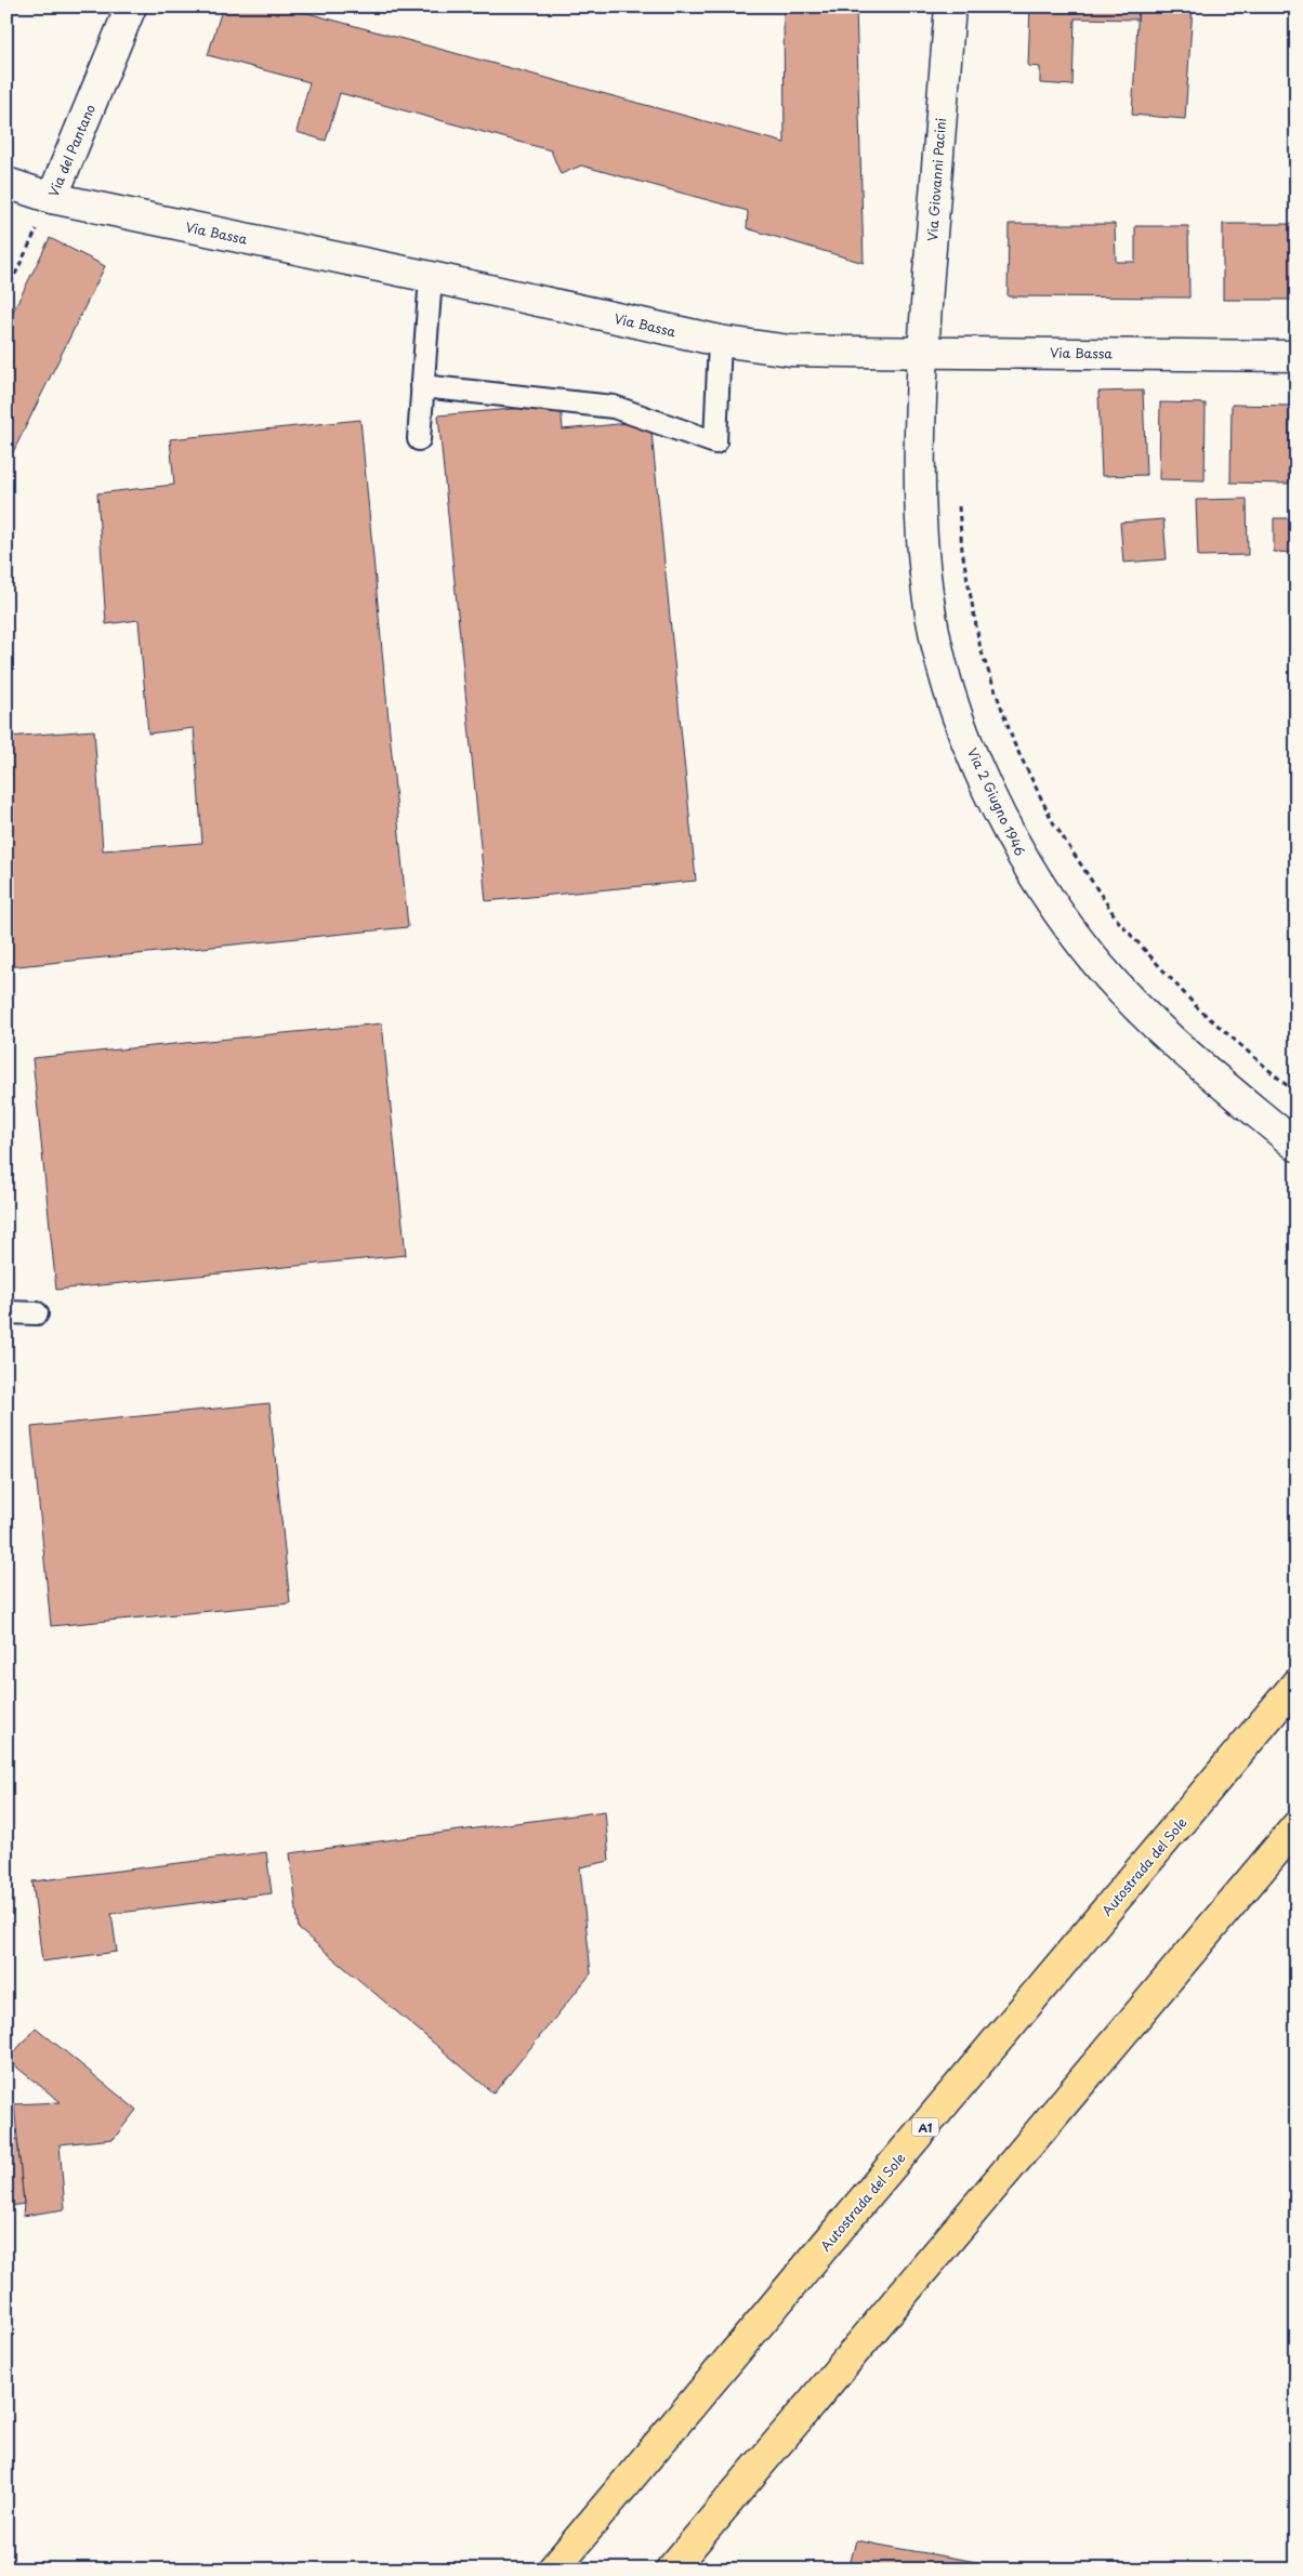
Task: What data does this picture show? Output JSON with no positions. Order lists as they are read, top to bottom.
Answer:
{
  "streets": {
    "highway": ["Autostrada del Sole", "A1"],
    "street": [
      "Via del Pantano",
      "Via Giovanni Pacini",
      "Via Bassa",
      "Via 2 Giugno 1946"
    ]
  },
  "crossings": [
    ["Via del Pantano", "Via Bassa"],
    ["Via Giovanni Pacini", "Via Bassa"],
    ["Via Giovanni Pacini", "Via 2 Giugno 1946"],
    ["Via Bassa", "Via 2 Giugno 1946"]
  ]
}
